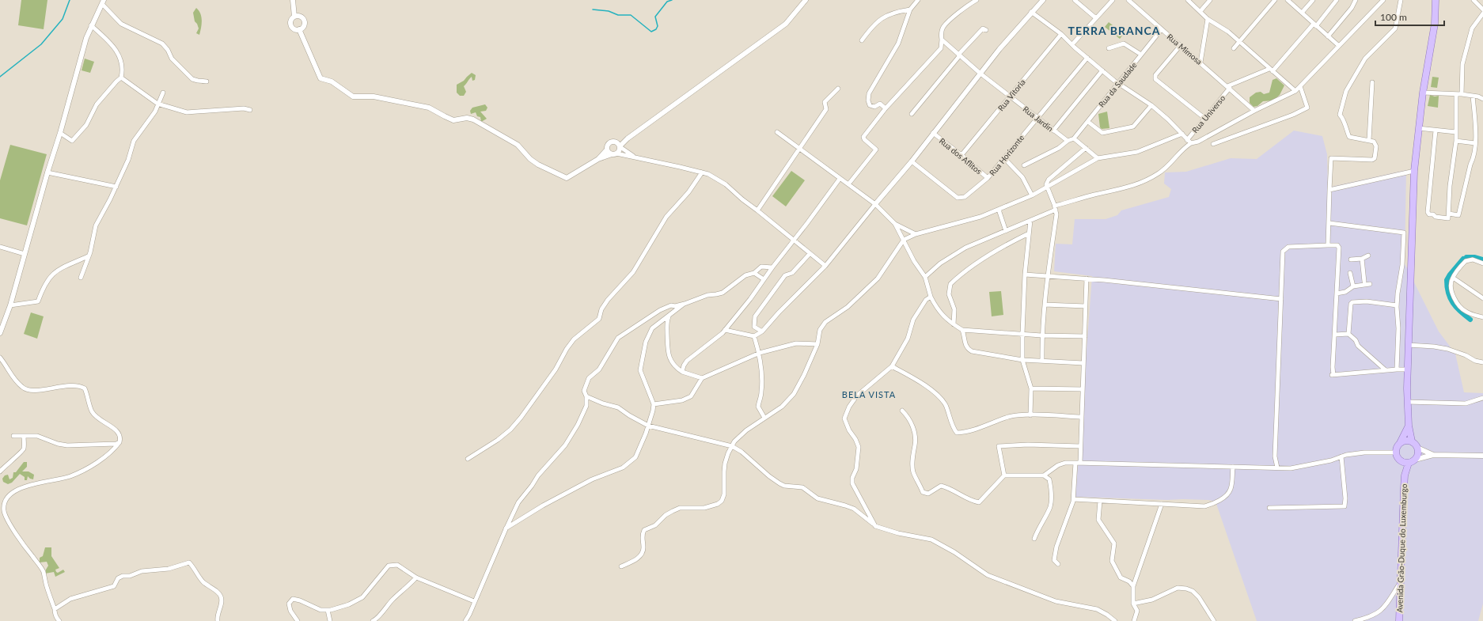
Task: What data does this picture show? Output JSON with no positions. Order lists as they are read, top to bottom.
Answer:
{
  "streets": {
    "main road": ["Avenida Grão-Duque do Luxemburgo"],
    "street": [
      "Rua Mimosa",
      "Rua da Saudade",
      "Rua Vitoria",
      "Rua Universo",
      "Rua Jardin",
      "Rua Horizonte",
      "Rua dos Aflitos"
    ]
  },
  "crossings": [
    ["Rua Mimosa", "Rua da Saudade"],
    ["Rua Mimosa", "Rua Universo"],
    ["Rua Vitoria", "Rua Jardin"],
    ["Rua Vitoria", "Rua dos Aflitos"],
    ["Rua Jardin", "Rua Horizonte"],
    ["Rua Horizonte", "Rua dos Aflitos"]
  ],
  "districts": ["TERRA BRANCA", "BELA VISTA"],
  "scale_bar": "100 m"
}
